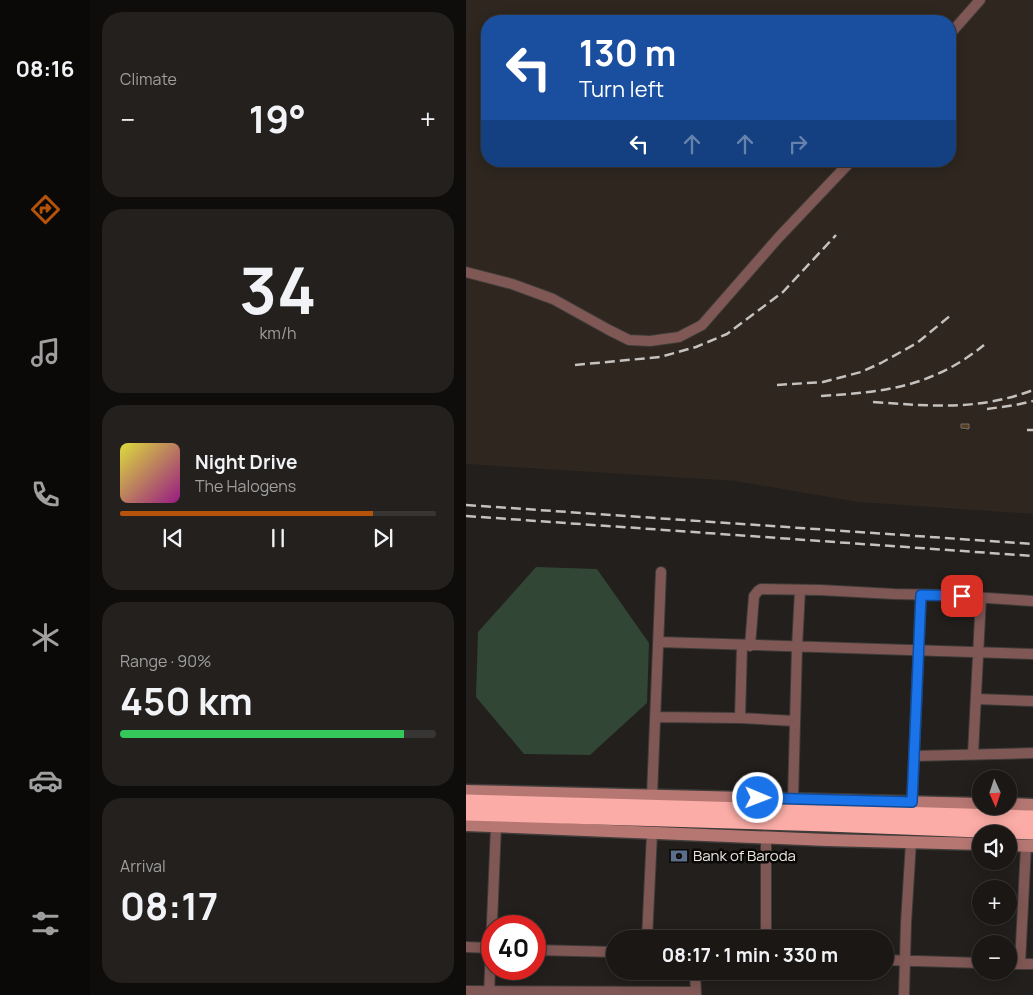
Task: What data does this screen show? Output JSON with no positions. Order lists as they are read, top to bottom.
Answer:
{
  "places": {
    "bank": ["Bank of Baroda"]
  },
  "north": "bottom",
  "page": {
    "tabs": "08:16",
    "tile": [
      "Climate",
      ["34", "km/h"],
      ["Range · 90%", "450 km"],
      ["Arrival", "08:17"]
    ],
    "turn": ["130 m", "Turn left"],
    "heat": ["−", "19°", "+"],
    "song": ["Night Drive", "The Halogens"],
    "map_buttons": ["+", "−"],
    "limit": "40",
    "trip": "08:17 · 1 min · 330 m"
  }
}
